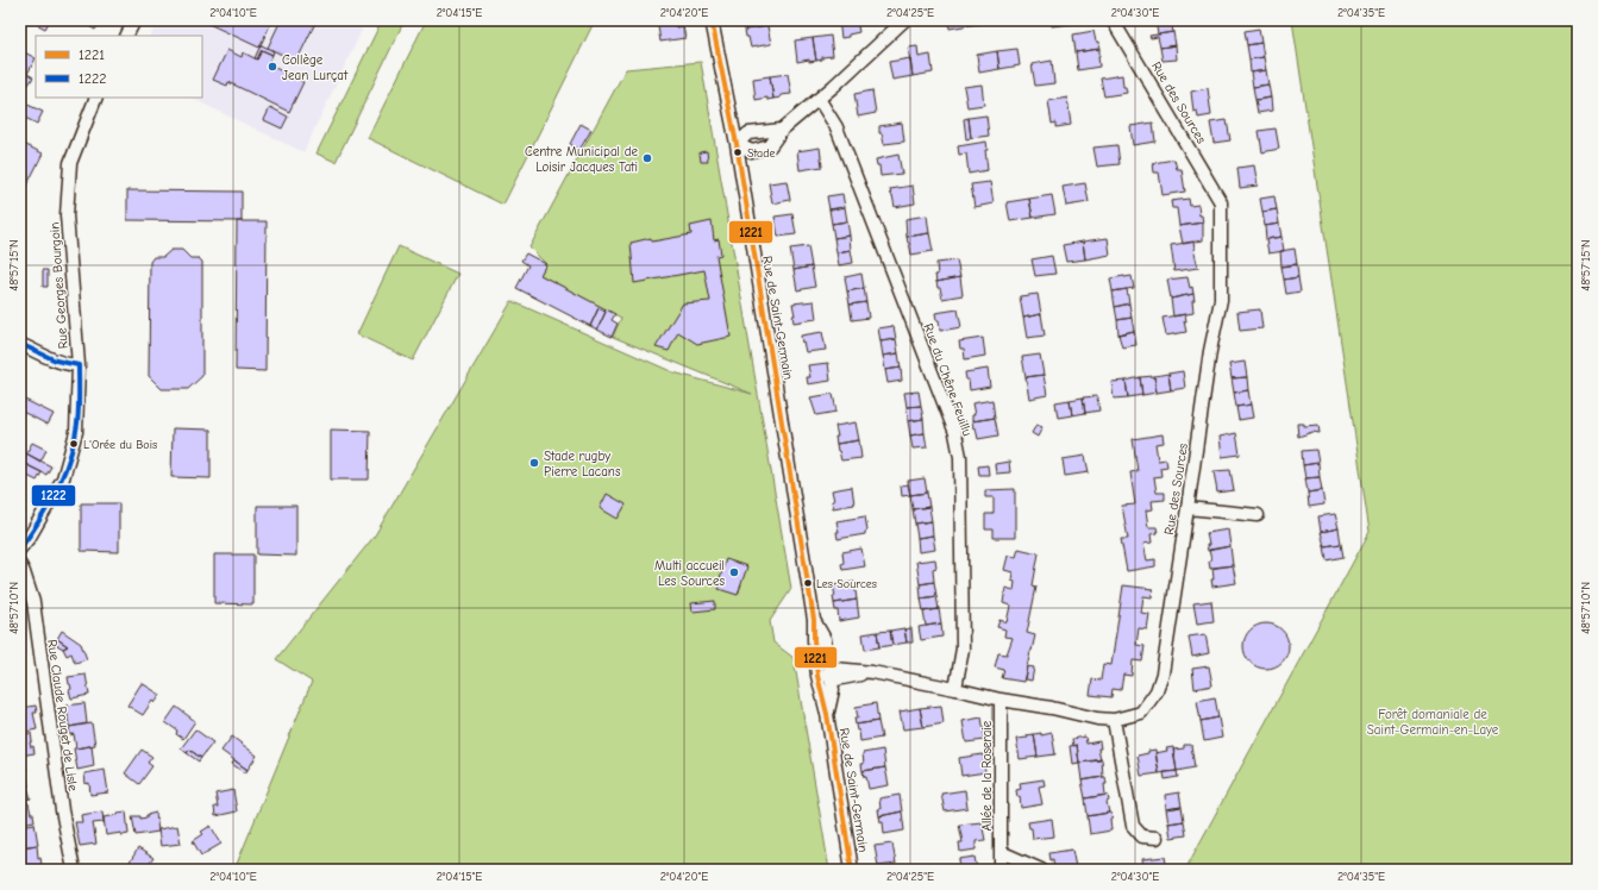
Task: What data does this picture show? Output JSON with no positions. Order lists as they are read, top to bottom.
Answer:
{
  "streets": {
    "street": [
      "Rue des Sources",
      "Rue Georges Bourgoin",
      "Rue de Saint-Germain",
      "Rue du Chêne Feuillu",
      "Rue Claude Rouget de Lisle",
      "Allée de la Roseraie"
    ]
  },
  "crossings": [
    ["Rue des Sources", "Rue de Saint-Germain"],
    ["Rue des Sources", "Rue du Chêne Feuillu"],
    ["Rue des Sources", "Allée de la Roseraie"]
  ],
  "parks": ["Forêt domaniale de Saint-Germain-en-Laye"],
  "places": [
    "Collège Jean Lurçat",
    "Stade",
    "Centre Municipal de Loisir Jacques Tati",
    "L'Orée du Bois",
    "Stade rugby Pierre Lacans",
    "Multi accueil Les Sources",
    "Les Sources"
  ],
  "lines": ["transit line 1221", "transit line 1222"],
  "legend": ["1221", "1222"],
  "coordinates": [
    "2°04'10\"E",
    "2°04'15\"E",
    "2°04'20\"E",
    "2°04'25\"E",
    "2°04'30\"E",
    "2°04'35\"E",
    "48°57'15\"N",
    "48°57'10\"N"
  ]
}
